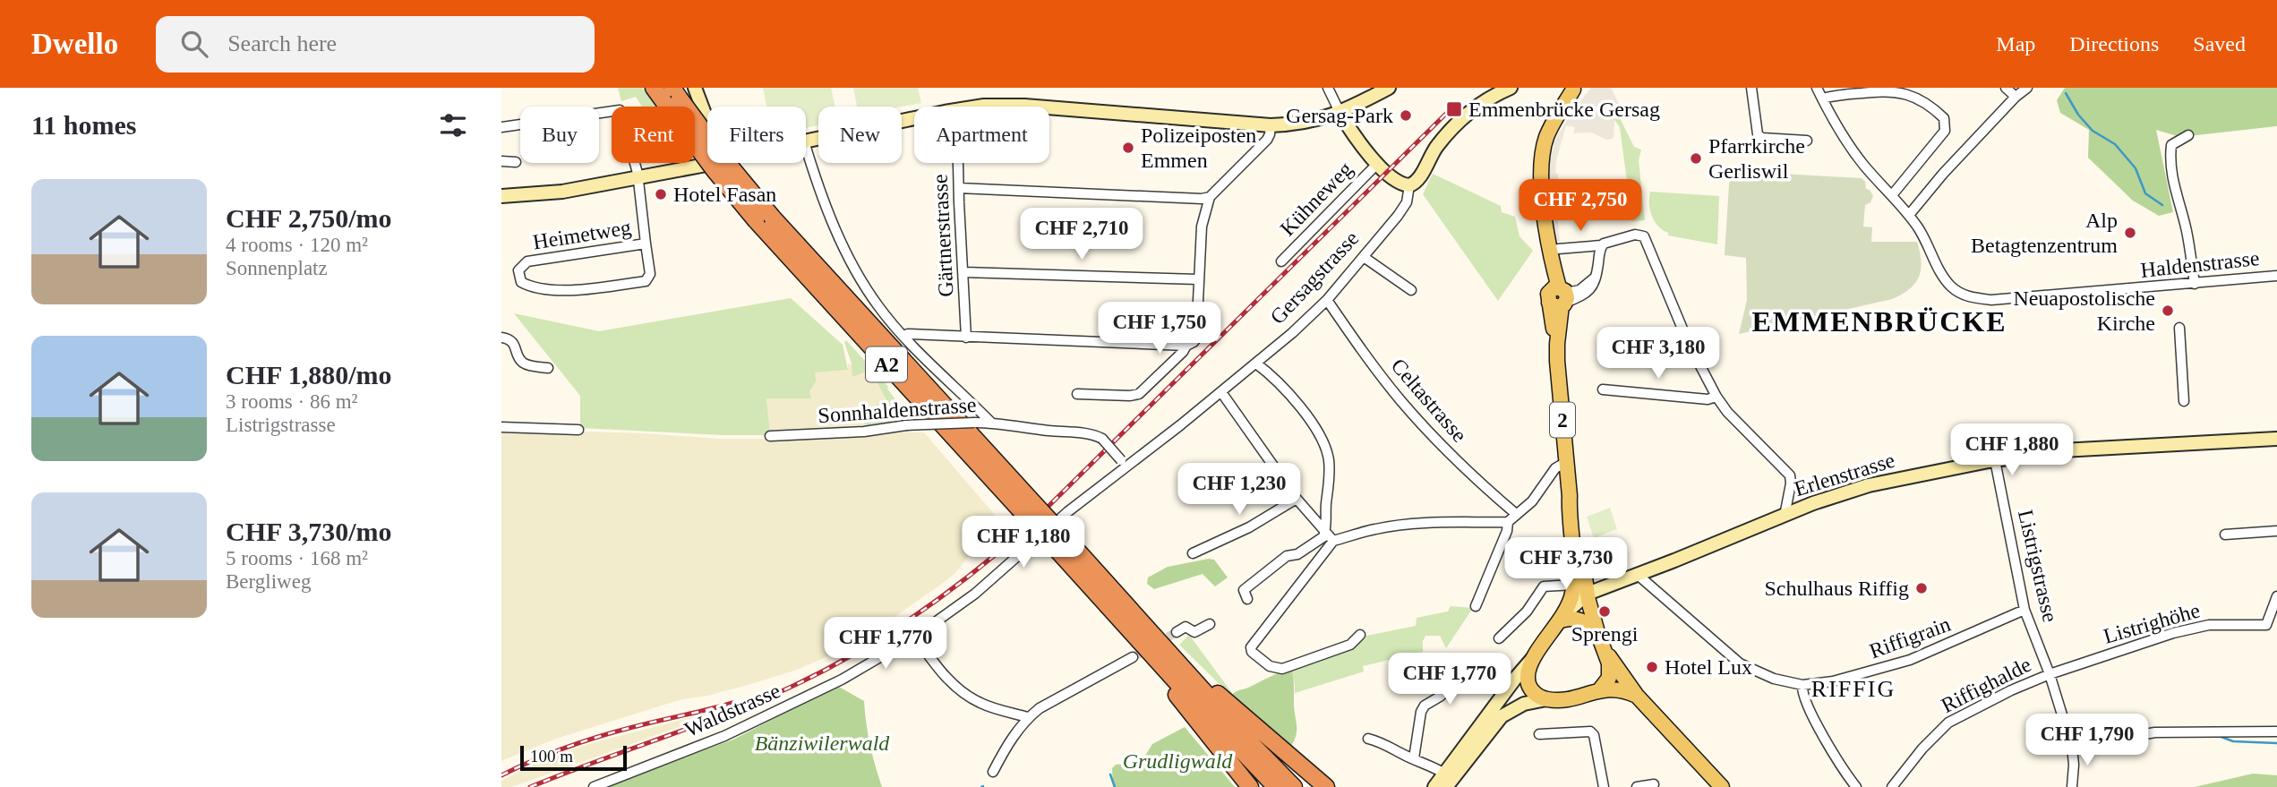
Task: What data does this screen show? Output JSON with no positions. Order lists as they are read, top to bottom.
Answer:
{
  "streets": {
    "highway": ["A2"],
    "main road": ["2"],
    "street": [
      "Kühneweg",
      "Heimetweg",
      "Gärtnerstrasse",
      "Haldenstrasse",
      "Gersagstrasse",
      "Celtastrasse",
      "Sonnhaldenstrasse",
      "Erlenstrasse",
      "Listrigstrasse",
      "Listrighöhe",
      "Riffigrain",
      "Riffighalde",
      "Waldstrasse"
    ]
  },
  "crossings": [
    ["Gersagstrasse", "Celtastrasse"],
    ["Gersagstrasse", "Sonnhaldenstrasse"],
    ["Gersagstrasse", "Waldstrasse"],
    ["2", "Erlenstrasse"],
    ["Erlenstrasse", "Listrigstrasse"],
    ["Listrigstrasse", "Listrighöhe"],
    ["Listrigstrasse", "Riffigrain"],
    ["Listrigstrasse", "Riffighalde"],
    ["Listrighöhe", "Riffighalde"]
  ],
  "districts": ["EMMENBRÜCKE", "RIFFIG"],
  "parks": ["Bänziwilerwald", "Grudligwald"],
  "places": {
    "transit": ["Emmenbrücke Gersag"],
    "other": [
      "Gersag-Park",
      "Polizeiposten Emmen",
      "Pfarrkirche Gerliswil",
      "Hotel Fasan",
      "Alp Betagtenzentrum",
      "Neuapostolische Kirche",
      "Schulhaus Riffig",
      "Sprengi",
      "Hotel Lux"
    ]
  },
  "scale_bar": "100 m",
  "page": {
    "header": "Dwello",
    "search": "Search here",
    "nav": ["Map", "Directions", "Saved"],
    "heading": "11 homes",
    "chip": [
      "Buy",
      "Rent",
      "Filters",
      "New",
      "Apartment"
    ],
    "list": [
      {
        "name": "CHF 2,750/mo",
        "note": "4 rooms · 120 m² · Sonnenplatz"
      },
      {
        "name": "CHF 1,880/mo",
        "note": "3 rooms · 86 m² · Listrigstrasse"
      },
      {
        "name": "CHF 3,730/mo",
        "note": "5 rooms · 168 m² · Bergliweg"
      }
    ],
    "price": [
      "CHF 2,750",
      "CHF 2,710",
      "CHF 1,750",
      "CHF 3,180",
      "CHF 1,880",
      "CHF 1,230",
      "CHF 1,180",
      "CHF 3,730",
      "CHF 1,770",
      "CHF 1,770",
      "CHF 1,790"
    ],
    "scale": "100 m"
  }
}
